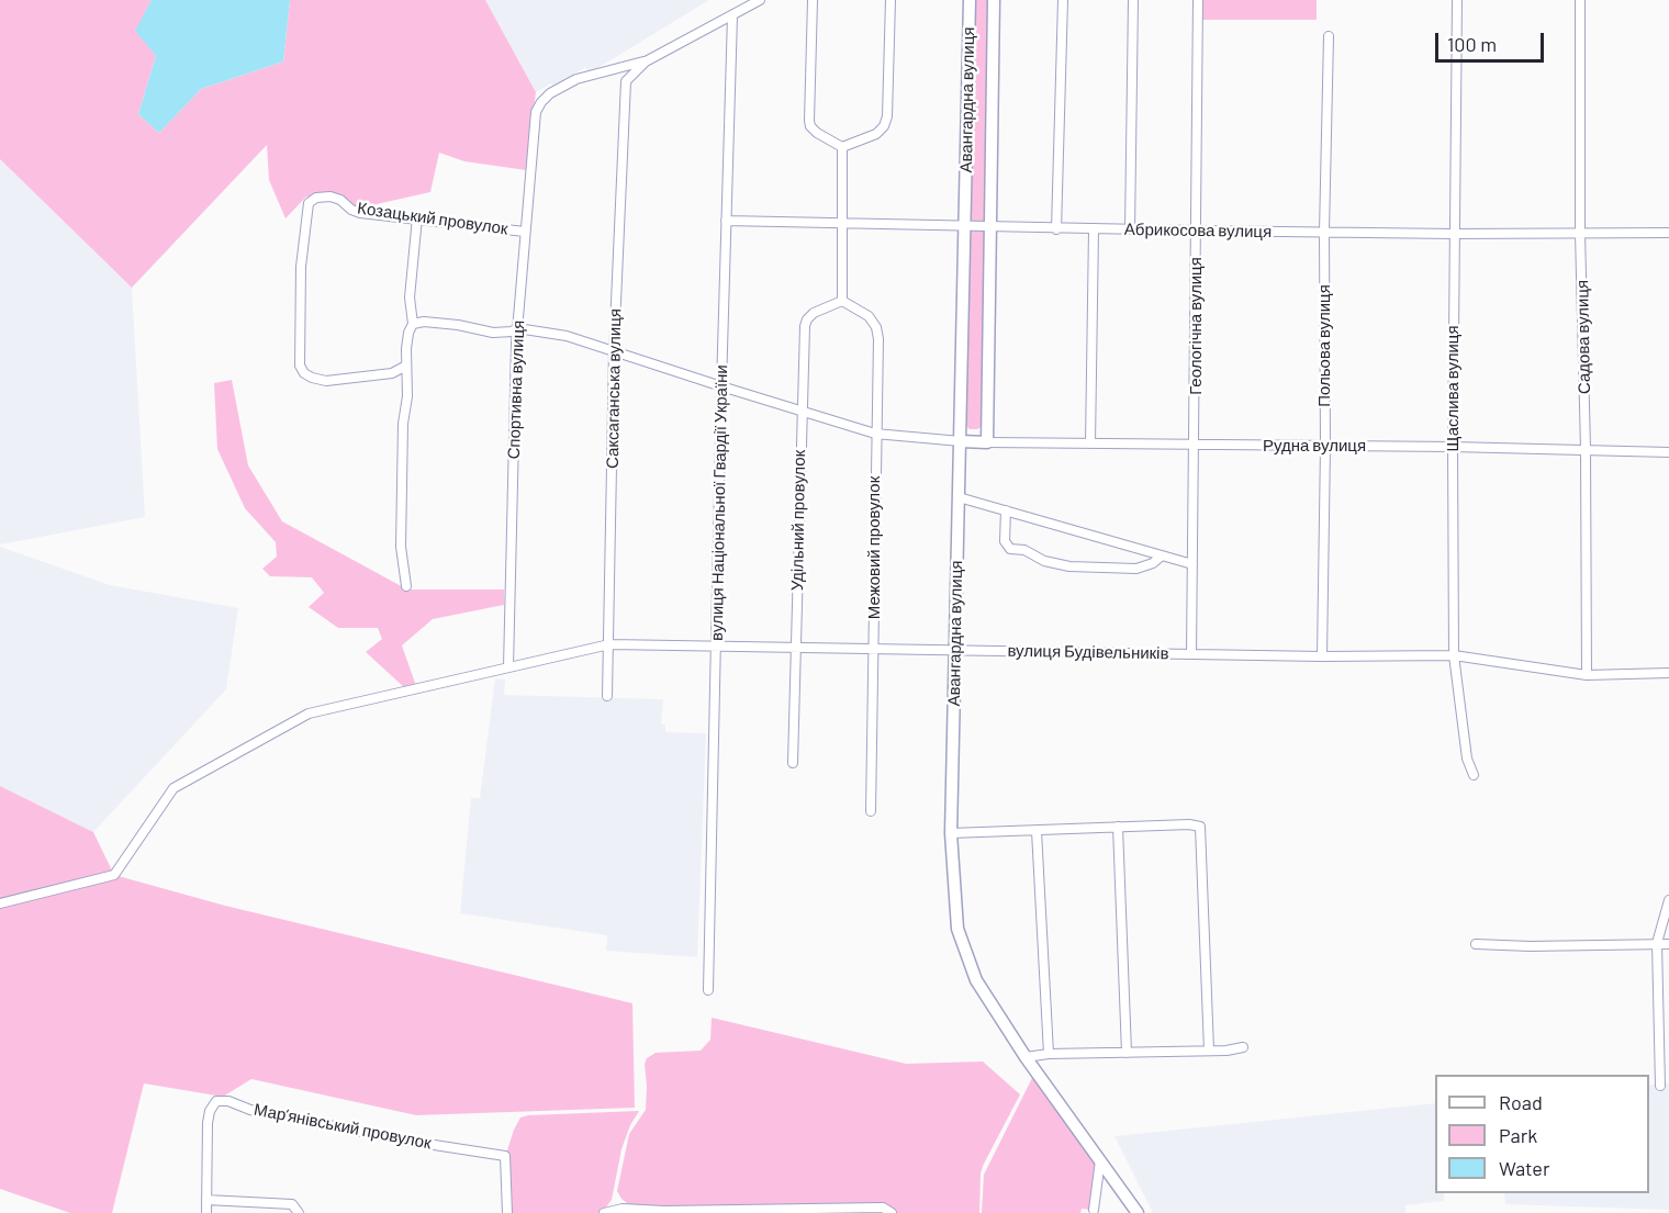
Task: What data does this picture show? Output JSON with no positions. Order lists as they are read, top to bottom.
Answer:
{
  "streets": {
    "street": [
      "Авангардна вулиця",
      "Козацький провулок",
      "Абрикосова вулиця",
      "Геологічна вулиця",
      "Садова вулиця",
      "Польова вулиця",
      "Саксаганська вулиця",
      "Щаслива вулиця",
      "Спортивна вулиця",
      "Рудна вулиця",
      "вулиця Національної Гвардії України",
      "Удільний провулок",
      "Межовий провулок",
      "вулиця Будівельників",
      "Марʼянівський провулок"
    ]
  },
  "crossings": [
    ["Авангардна вулиця", "Абрикосова вулиця"],
    ["Авангардна вулиця", "Рудна вулиця"],
    ["Авангардна вулиця", "вулиця Будівельників"],
    ["Козацький провулок", "Спортивна вулиця"],
    ["Абрикосова вулиця", "Геологічна вулиця"],
    ["Абрикосова вулиця", "Садова вулиця"],
    ["Абрикосова вулиця", "Польова вулиця"],
    ["Абрикосова вулиця", "Щаслива вулиця"],
    ["Абрикосова вулиця", "вулиця Національної Гвардії України"],
    ["Геологічна вулиця", "Рудна вулиця"],
    ["Геологічна вулиця", "вулиця Будівельників"],
    ["Садова вулиця", "Рудна вулиця"],
    ["Садова вулиця", "вулиця Будівельників"],
    ["Польова вулиця", "Рудна вулиця"],
    ["Польова вулиця", "вулиця Будівельників"],
    ["Саксаганська вулиця", "Спортивна вулиця"],
    ["Саксаганська вулиця", "вулиця Будівельників"],
    ["Щаслива вулиця", "Рудна вулиця"],
    ["Щаслива вулиця", "вулиця Будівельників"],
    ["Спортивна вулиця", "вулиця Будівельників"],
    ["вулиця Національної Гвардії України", "вулиця Будівельників"],
    ["Удільний провулок", "Межовий провулок"],
    ["Удільний провулок", "вулиця Будівельників"],
    ["Межовий провулок", "вулиця Будівельників"]
  ],
  "legend": ["Road", "Park", "Water"],
  "scale_bar": "100 m"
}
